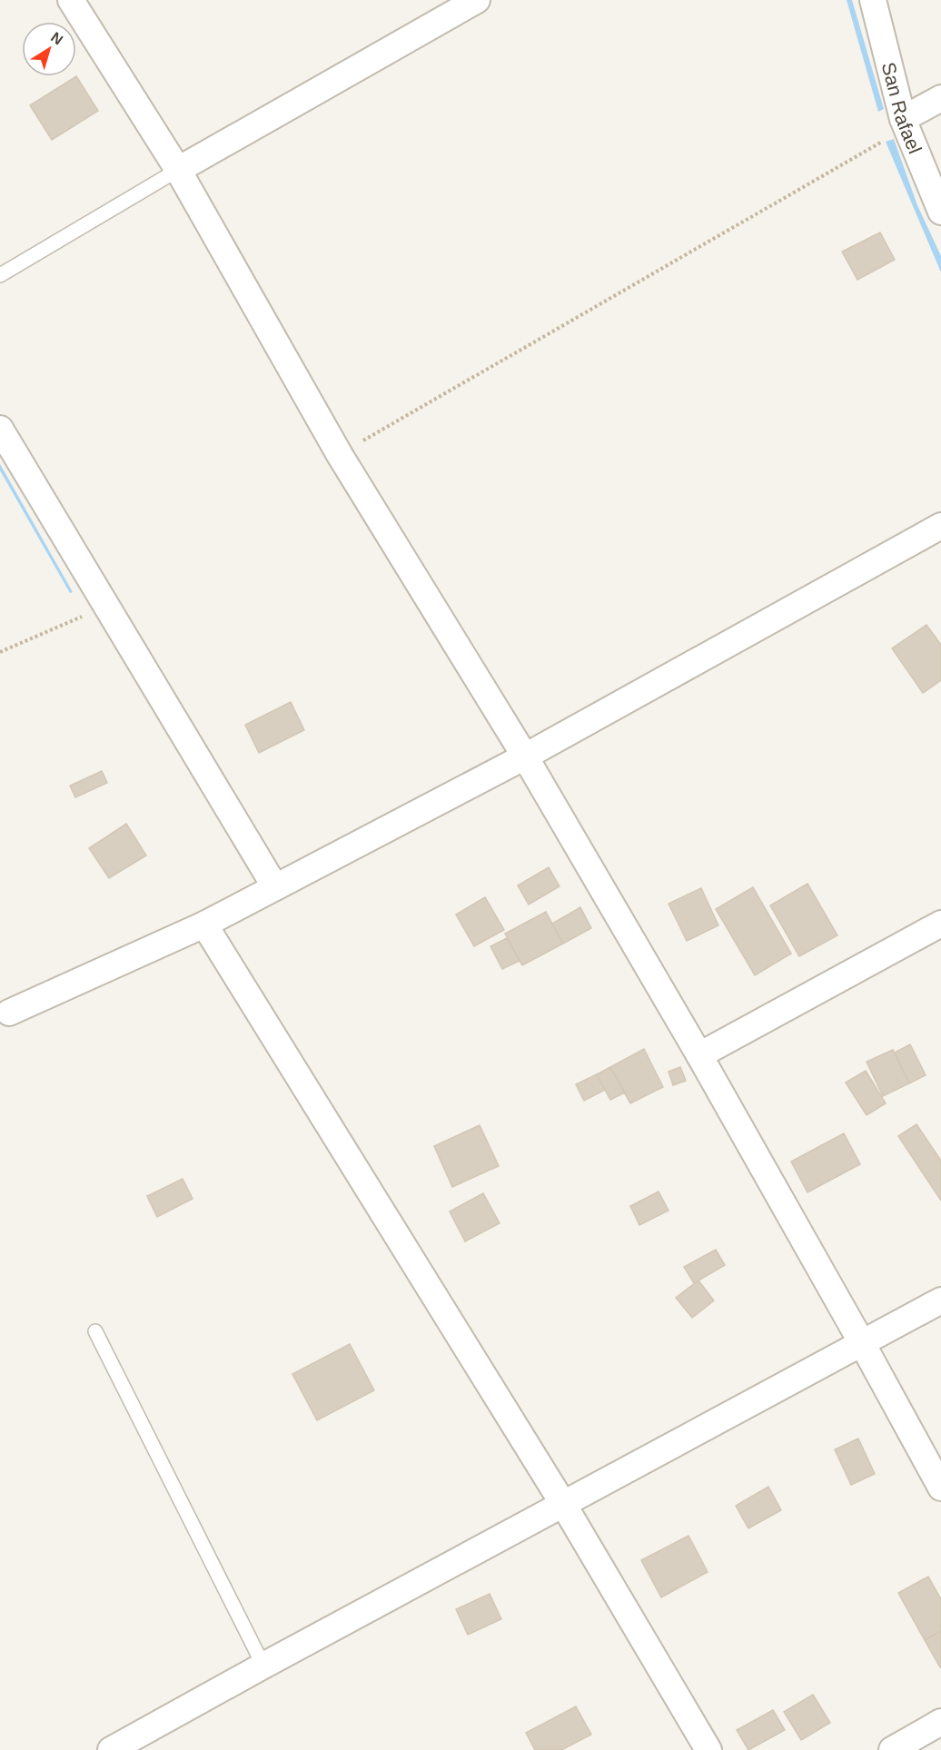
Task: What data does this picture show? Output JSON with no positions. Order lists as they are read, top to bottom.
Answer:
{
  "streets": {
    "street": ["San Rafael"]
  },
  "north": "top right"
}
